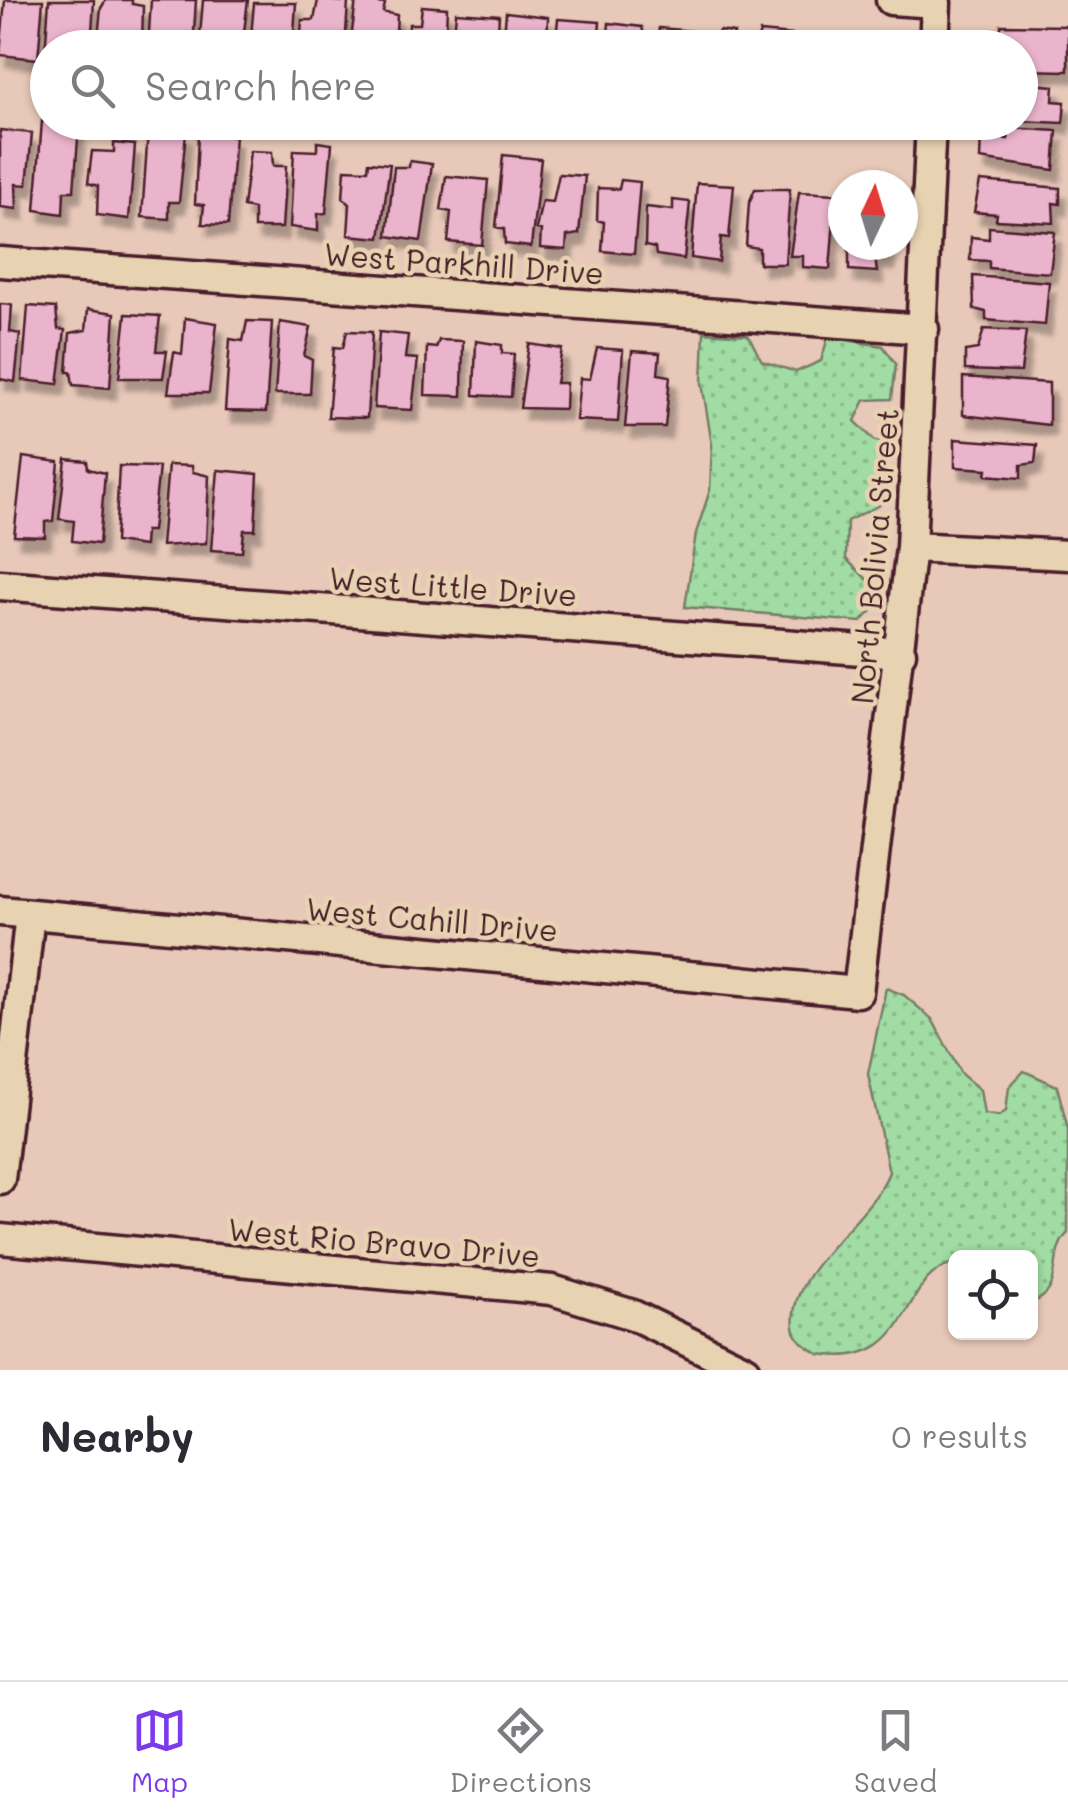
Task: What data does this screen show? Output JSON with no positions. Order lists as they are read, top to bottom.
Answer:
{
  "streets": {
    "street": [
      "West Parkhill Drive",
      "North Bolivia Street",
      "West Little Drive",
      "West Cahill Drive",
      "West Rio Bravo Drive"
    ]
  },
  "crossings": [
    ["West Parkhill Drive", "North Bolivia Street"],
    ["North Bolivia Street", "West Little Drive"],
    ["North Bolivia Street", "West Cahill Drive"]
  ],
  "north": "top",
  "page": {
    "search": "Search here",
    "heading": ["Nearby", "0 results"],
    "nav": ["Map", "Directions", "Saved"]
  }
}
